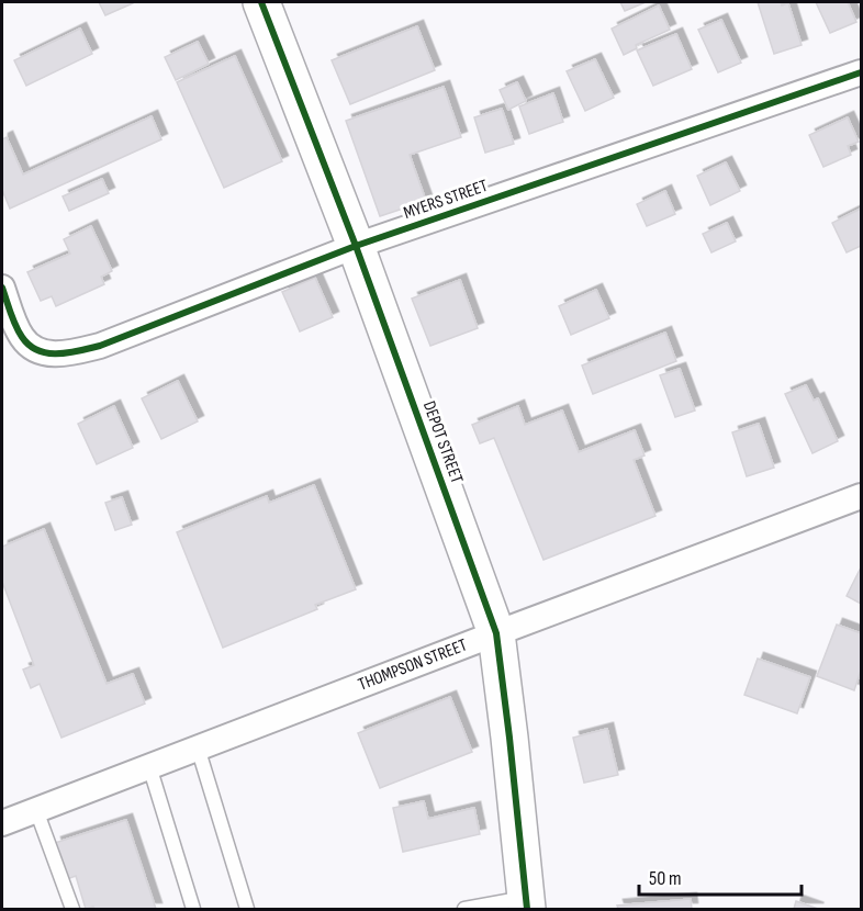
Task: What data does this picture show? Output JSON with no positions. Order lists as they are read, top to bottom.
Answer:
{
  "streets": {
    "main road": ["DEPOT STREET"],
    "street": ["MYERS STREET", "THOMPSON STREET"]
  },
  "crossings": [
    ["MYERS STREET", "DEPOT STREET"],
    ["DEPOT STREET", "THOMPSON STREET"]
  ],
  "scale_bar": "50 m"
}
